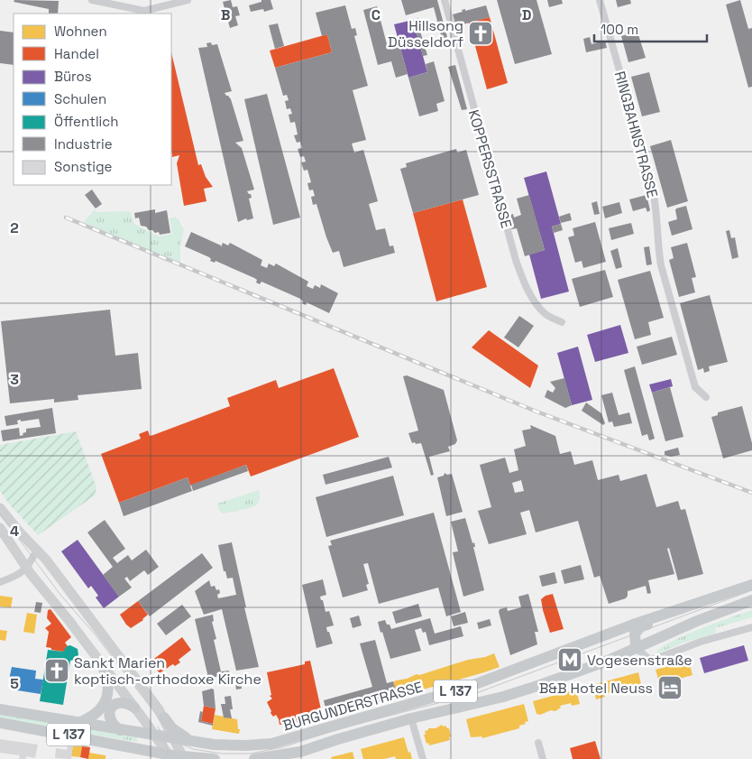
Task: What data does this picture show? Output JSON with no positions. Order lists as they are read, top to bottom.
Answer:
{
  "streets": {
    "main road": ["L 137", "BURGUNDERSTRASSE"],
    "street": ["RINGBAHNSTRASSE", "KOPPERSSTRASSE"]
  },
  "crossings": [
    ["L 137", "BURGUNDERSTRASSE"]
  ],
  "places": {
    "church": ["Hillsong Düsseldorf", "Sankt Marien koptisch-orthodoxe Kirche"],
    "metro station": ["Vogesenstraße"],
    "hotel": ["B&B Hotel Neuss"]
  },
  "legend": [
    "Wohnen",
    "Handel",
    "Büros",
    "Schulen",
    "Öffentlich",
    "Industrie",
    "Sonstige"
  ],
  "scale_bar": "100 m",
  "grid": {
    "columns": ["B", "C", "D"],
    "rows": [
      "2",
      "3",
      "4",
      "5"
    ]
  }
}
